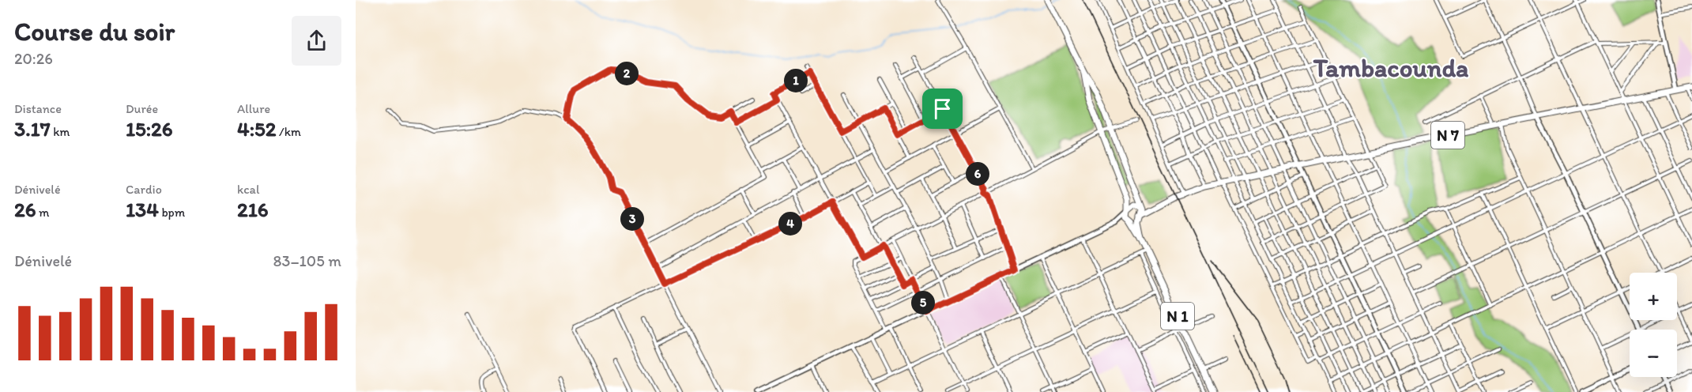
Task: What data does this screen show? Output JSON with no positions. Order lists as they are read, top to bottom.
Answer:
{
  "streets": {
    "highway": ["N 7", "N 1"]
  },
  "crossings": [
    ["N 7", "N 1"]
  ],
  "districts": ["Tambacounda"],
  "page": {
    "heading": ["Course du soir", "20:26"],
    "pins": [
      "2",
      "1",
      "6",
      "3",
      "4",
      "5"
    ],
    "stats": [
      ["Distance", "3.17 km"],
      ["Durée", "15:26"],
      ["Allure", "4:52 /km"],
      ["Dénivelé", "26 m"],
      ["Cardio", "134 bpm"],
      ["kcal", "216"]
    ],
    "chart": ["Dénivelé", "83–105 m"],
    "map_buttons": ["+", "−"]
  }
}
